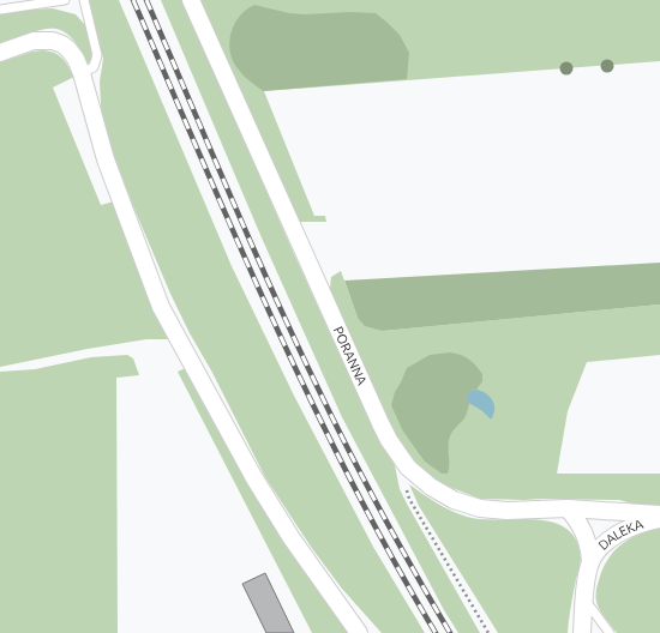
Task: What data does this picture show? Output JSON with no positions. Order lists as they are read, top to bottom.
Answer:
{
  "streets": {
    "street": ["PORANNA", "DALEKA"]
  },
  "crossings": [
    ["PORANNA", "DALEKA"]
  ]
}
